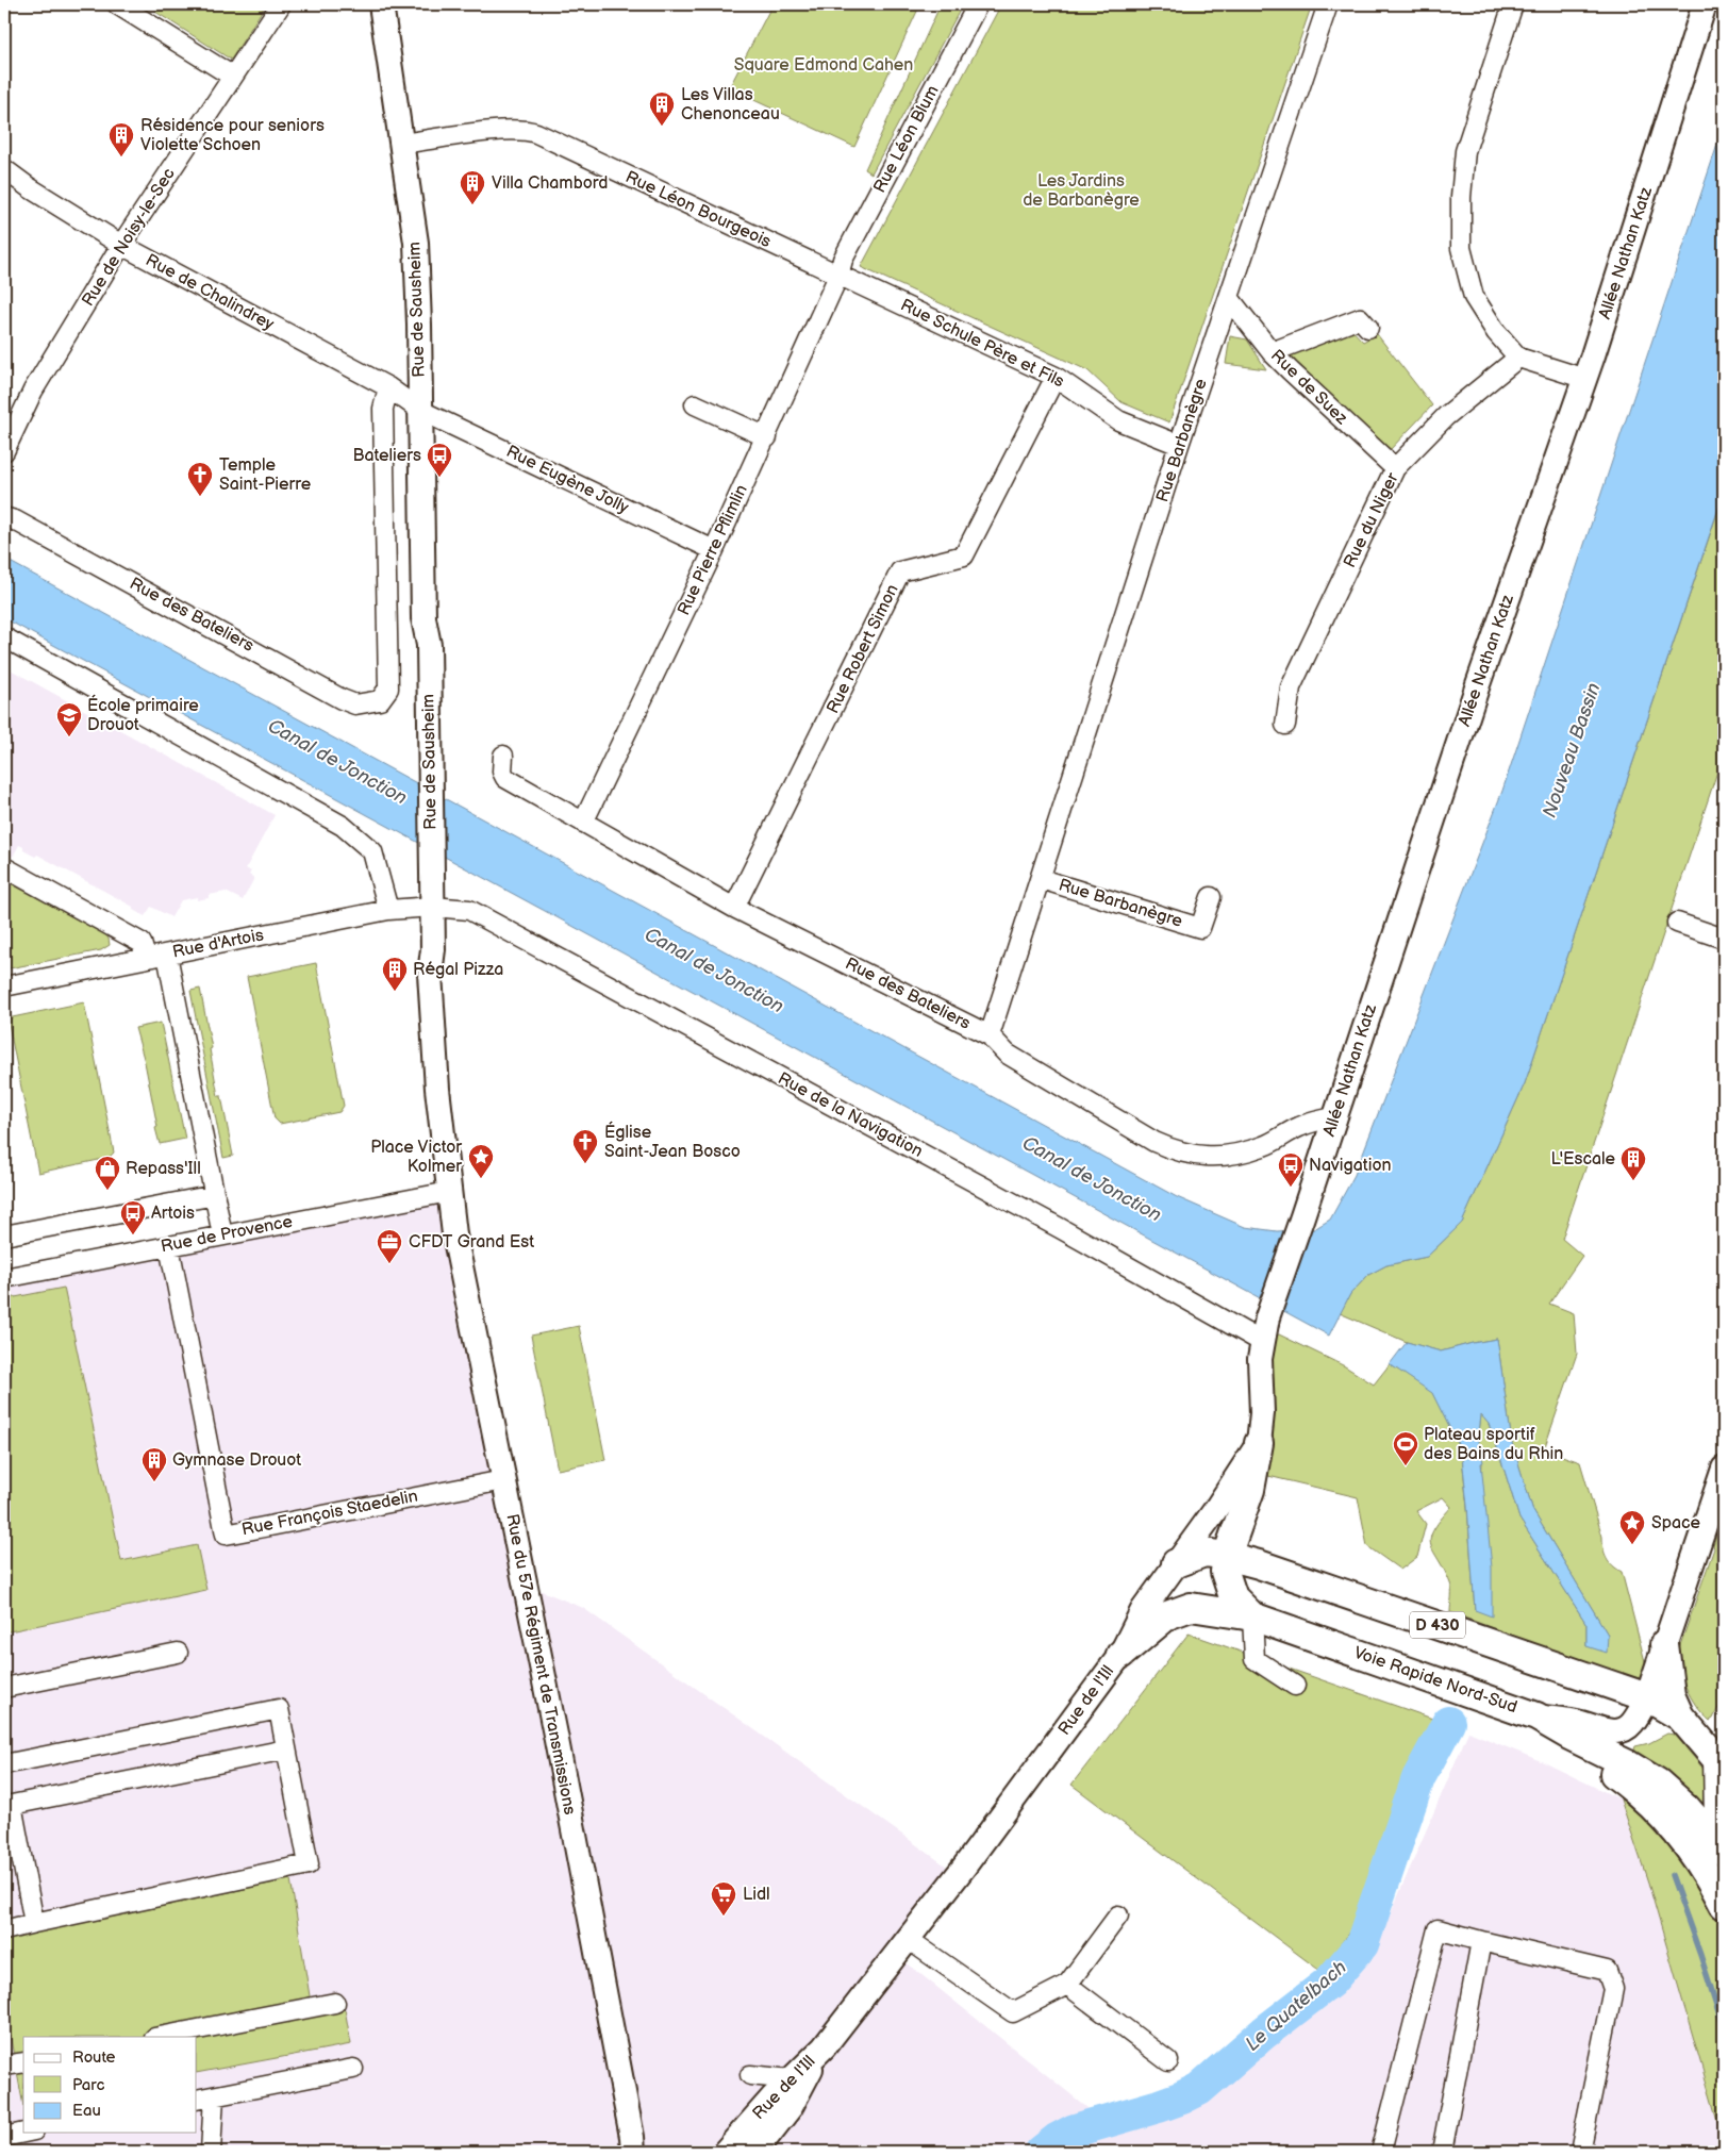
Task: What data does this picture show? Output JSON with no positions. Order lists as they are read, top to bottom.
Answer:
{
  "streets": {
    "highway": ["D 430", "Voie Rapide Nord-Sud"],
    "main road": [
      "Allée Nathan Katz",
      "Rue de Sausheim",
      "Rue du 57e Régiment de Transmissions",
      "Rue de l'Ill"
    ],
    "street": [
      "Rue Léon Blum",
      "Rue Léon Bourgeois",
      "Rue de Noisy-le-Sec",
      "Rue de Chalindrey",
      "Rue Schule Père et Fils",
      "Rue de Suez",
      "Rue Barbanègre",
      "Rue Eugène Jolly",
      "Rue du Niger",
      "Rue Pierre Pflimlin",
      "Rue des Bateliers",
      "Rue Robert Simon",
      "Rue d'Artois",
      "Rue de la Navigation",
      "Rue de Provence",
      "Rue François Staedelin"
    ]
  },
  "crossings": [
    ["Rue Léon Blum", "Rue Léon Bourgeois"],
    ["Rue Léon Blum", "Rue Schule Père et Fils"],
    ["Rue Léon Blum", "Rue Pierre Pflimlin"],
    ["Rue Léon Bourgeois", "Rue de Sausheim"],
    ["Rue Léon Bourgeois", "Rue Schule Père et Fils"],
    ["Rue Léon Bourgeois", "Rue Pierre Pflimlin"],
    ["Rue de Noisy-le-Sec", "Rue de Chalindrey"],
    ["Allée Nathan Katz", "Rue des Bateliers"],
    ["Allée Nathan Katz", "Rue de l'Ill"],
    ["Rue de Chalindrey", "Rue de Sausheim"],
    ["Rue de Chalindrey", "Rue Eugène Jolly"],
    ["Rue de Sausheim", "Rue Eugène Jolly"],
    ["Rue de Sausheim", "Rue des Bateliers"],
    ["Rue de Sausheim", "Rue d'Artois"],
    ["Rue de Sausheim", "Rue de la Navigation"],
    ["Rue Schule Père et Fils", "Rue Barbanègre"],
    ["Rue Schule Père et Fils", "Rue Pierre Pflimlin"],
    ["Rue Schule Père et Fils", "Rue Robert Simon"],
    ["Rue de Suez", "Rue Barbanègre"],
    ["Rue de Suez", "Rue du Niger"],
    ["Rue Barbanègre", "Rue des Bateliers"],
    ["Rue Eugène Jolly", "Rue Pierre Pflimlin"],
    ["Rue Pierre Pflimlin", "Rue des Bateliers"],
    ["Rue des Bateliers", "Rue Robert Simon"],
    ["Rue d'Artois", "Rue de la Navigation"],
    ["Rue de la Navigation", "Rue de l'Ill"],
    ["Rue de Provence", "Rue François Staedelin"],
    ["Rue de Provence", "Rue du 57e Régiment de Transmissions"],
    ["Rue François Staedelin", "Rue du 57e Régiment de Transmissions"],
    ["D 430", "Rue de l'Ill"],
    ["Voie Rapide Nord-Sud", "Rue de l'Ill"]
  ],
  "water": ["Nouveau Bassin", "Canal de Jonction", "Le Quatelbach"],
  "parks": ["Square Edmond Cahen", "Les Jardins de Barbanègre"],
  "places": {
    "building": [
      "Les Villas Chenonceau",
      "Résidence pour seniors Violette Schoen",
      "Villa Chambord",
      "Régal Pizza",
      "L'Escale",
      "Gymnase Drouot"
    ],
    "bus stop": ["Bateliers", "Navigation", "Artois"],
    "church": ["Temple Saint-Pierre", "Église Saint-Jean Bosco"],
    "school or university": ["École primaire Drouot"],
    "place": ["Place Victor Kolmer", "Space"],
    "shop": ["Repass'Ill"],
    "office": ["CFDT Grand Est"],
    "sports": ["Plateau sportif des Bains du Rhin"],
    "supermarket": ["Lidl"]
  },
  "legend": ["Route", "Parc", "Eau"]
}
